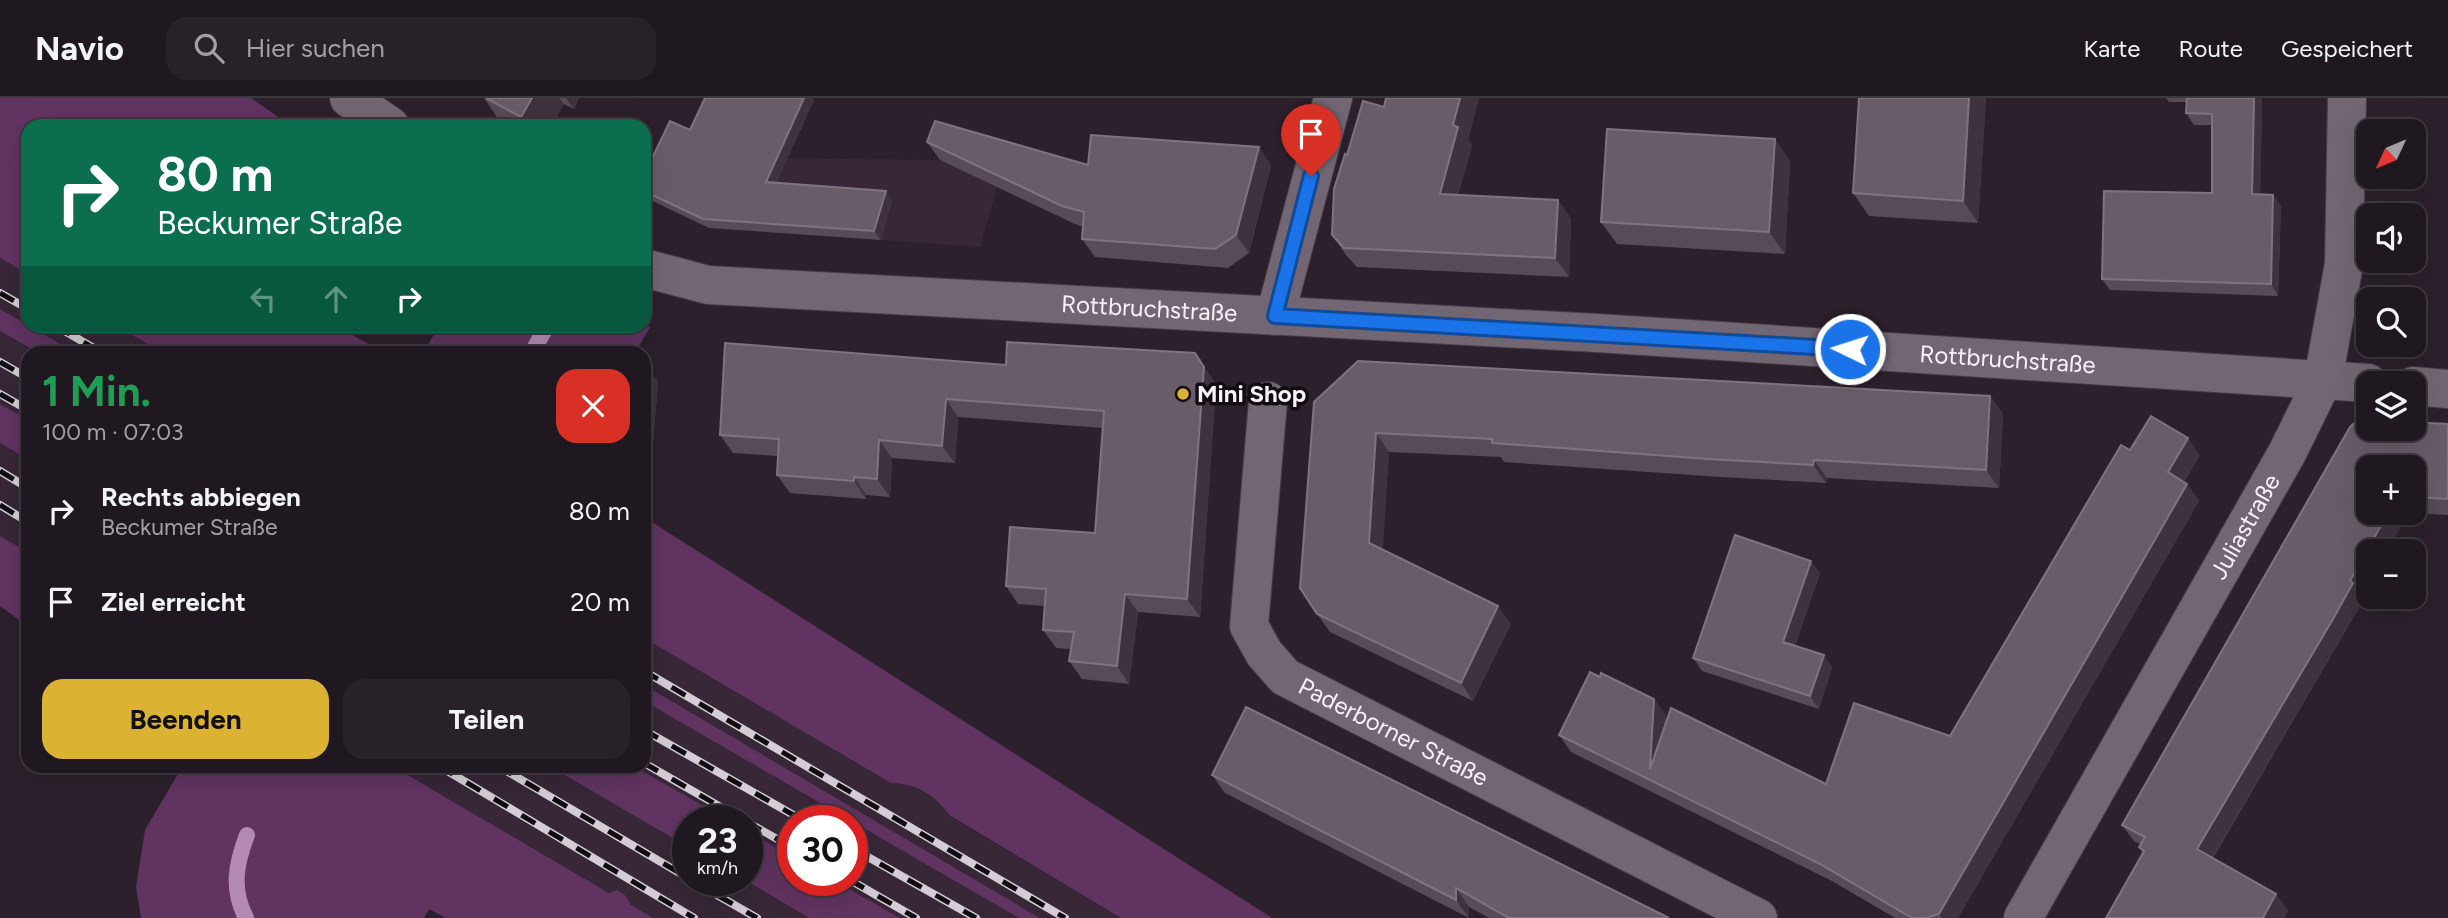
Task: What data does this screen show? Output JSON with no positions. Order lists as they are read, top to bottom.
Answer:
{
  "streets": {
    "street": ["Rottbruchstraße", "Juliastraße", "Paderborner Straße"]
  },
  "crossings": [
    ["Rottbruchstraße", "Juliastraße"]
  ],
  "places": ["Mini Shop"],
  "north": "bottom left",
  "page": {
    "header": "Navio",
    "search": "Hier suchen",
    "nav": ["Karte", "Route", "Gespeichert"],
    "map_buttons": ["+", "−"],
    "turn": ["80 m", "Beckumer Straße"],
    "heading": ["1 Min.", "100 m · 07:03"],
    "list": [
      {
        "name": "Rechts abbiegen",
        "note": "Beckumer Straße",
        "value": "80 m"
      },
      {
        "name": "Ziel erreicht",
        "value": "20 m"
      }
    ],
    "buttons": ["Beenden", "Teilen"],
    "speed": "23 km/h",
    "limit": "30"
  }
}
